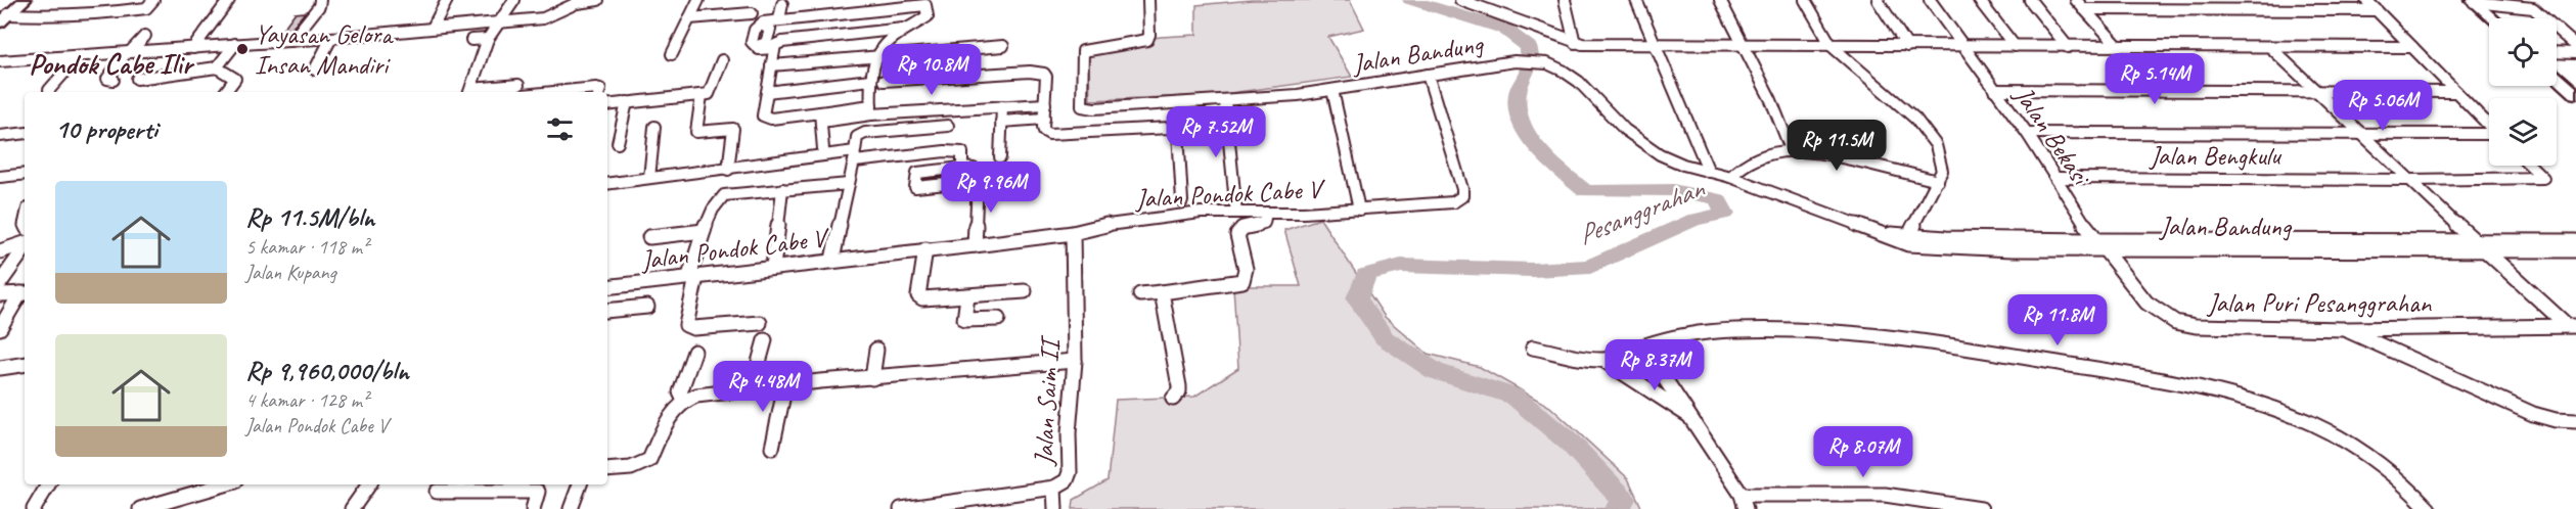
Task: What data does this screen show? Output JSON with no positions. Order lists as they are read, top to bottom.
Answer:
{
  "streets": {
    "street": [
      "Jalan Bandung",
      "Jalan Bekasi",
      "Jalan Bengkulu",
      "Jalan Pondok Cabe V",
      "Jalan Puri Pesanggrahan",
      "Jalan Saim II"
    ]
  },
  "crossings": [
    ["Jalan Bandung", "Jalan Bekasi"],
    ["Jalan Bandung", "Jalan Pondok Cabe V"],
    ["Jalan Bandung", "Jalan Puri Pesanggrahan"],
    ["Jalan Bekasi", "Jalan Bengkulu"],
    ["Jalan Bekasi", "Jalan Puri Pesanggrahan"],
    ["Jalan Bengkulu", "Jalan Puri Pesanggrahan"],
    ["Jalan Pondok Cabe V", "Jalan Saim II"]
  ],
  "districts": ["Pondok Cabe Ilir"],
  "water": ["Pesanggrahan"],
  "places": ["Yayasan Gelora Insan Mandiri"],
  "page": {
    "price": [
      "Rp 10.8M",
      "Rp 5.14M",
      "Rp 5.06M",
      "Rp 7.52M",
      "Rp 11.5M",
      "Rp 9.96M",
      "Rp 11.8M",
      "Rp 8.37M",
      "Rp 4.48M",
      "Rp 8.07M"
    ],
    "heading": "10 properti",
    "list": [
      {
        "name": "Rp 11.5M/bln",
        "note": "5 kamar · 118 m² · Jalan Kupang"
      },
      {
        "name": "Rp 9,960,000/bln",
        "note": "4 kamar · 128 m² · Jalan Pondok Cabe V"
      }
    ]
  }
}
